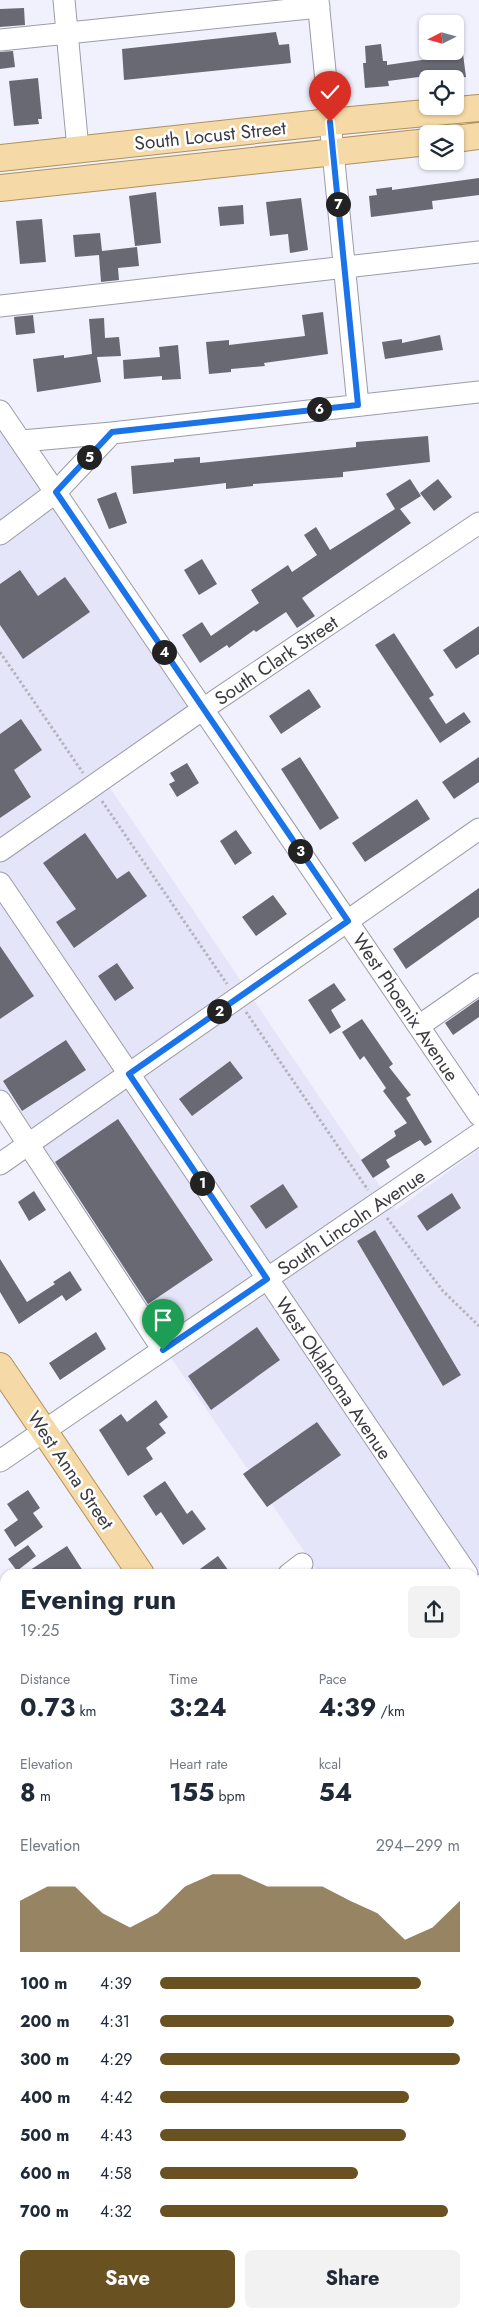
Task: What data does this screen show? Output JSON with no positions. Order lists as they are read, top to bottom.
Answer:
{
  "streets": {
    "main road": ["South Locust Street", "West Anna Street"],
    "street": [
      "South Clark Street",
      "West Phoenix Avenue",
      "South Lincoln Avenue",
      "West Oklahoma Avenue"
    ]
  },
  "crossings": [
    ["South Clark Street", "West Phoenix Avenue"],
    ["South Lincoln Avenue", "West Oklahoma Avenue"],
    ["South Lincoln Avenue", "West Anna Street"]
  ],
  "north": "left",
  "page": {
    "pins": [
      "7",
      "6",
      "5",
      "4",
      "3",
      "2",
      "1"
    ],
    "heading": ["Evening run", "19:25"],
    "stats": [
      ["Distance", "0.73 km"],
      ["Time", "3:24"],
      ["Pace", "4:39 /km"],
      ["Elevation", "8 m"],
      ["Heart rate", "155 bpm"],
      ["kcal", "54"]
    ],
    "chart": ["Elevation", "294–299 m"],
    "list": [
      {
        "name": "100 m",
        "note": "4:39"
      },
      {
        "name": "200 m",
        "note": "4:31"
      },
      {
        "name": "300 m",
        "note": "4:29"
      },
      {
        "name": "400 m",
        "note": "4:42"
      },
      {
        "name": "500 m",
        "note": "4:43"
      },
      {
        "name": "600 m",
        "note": "4:58"
      },
      {
        "name": "700 m",
        "note": "4:32"
      }
    ],
    "buttons": ["Save", "Share"]
  }
}
